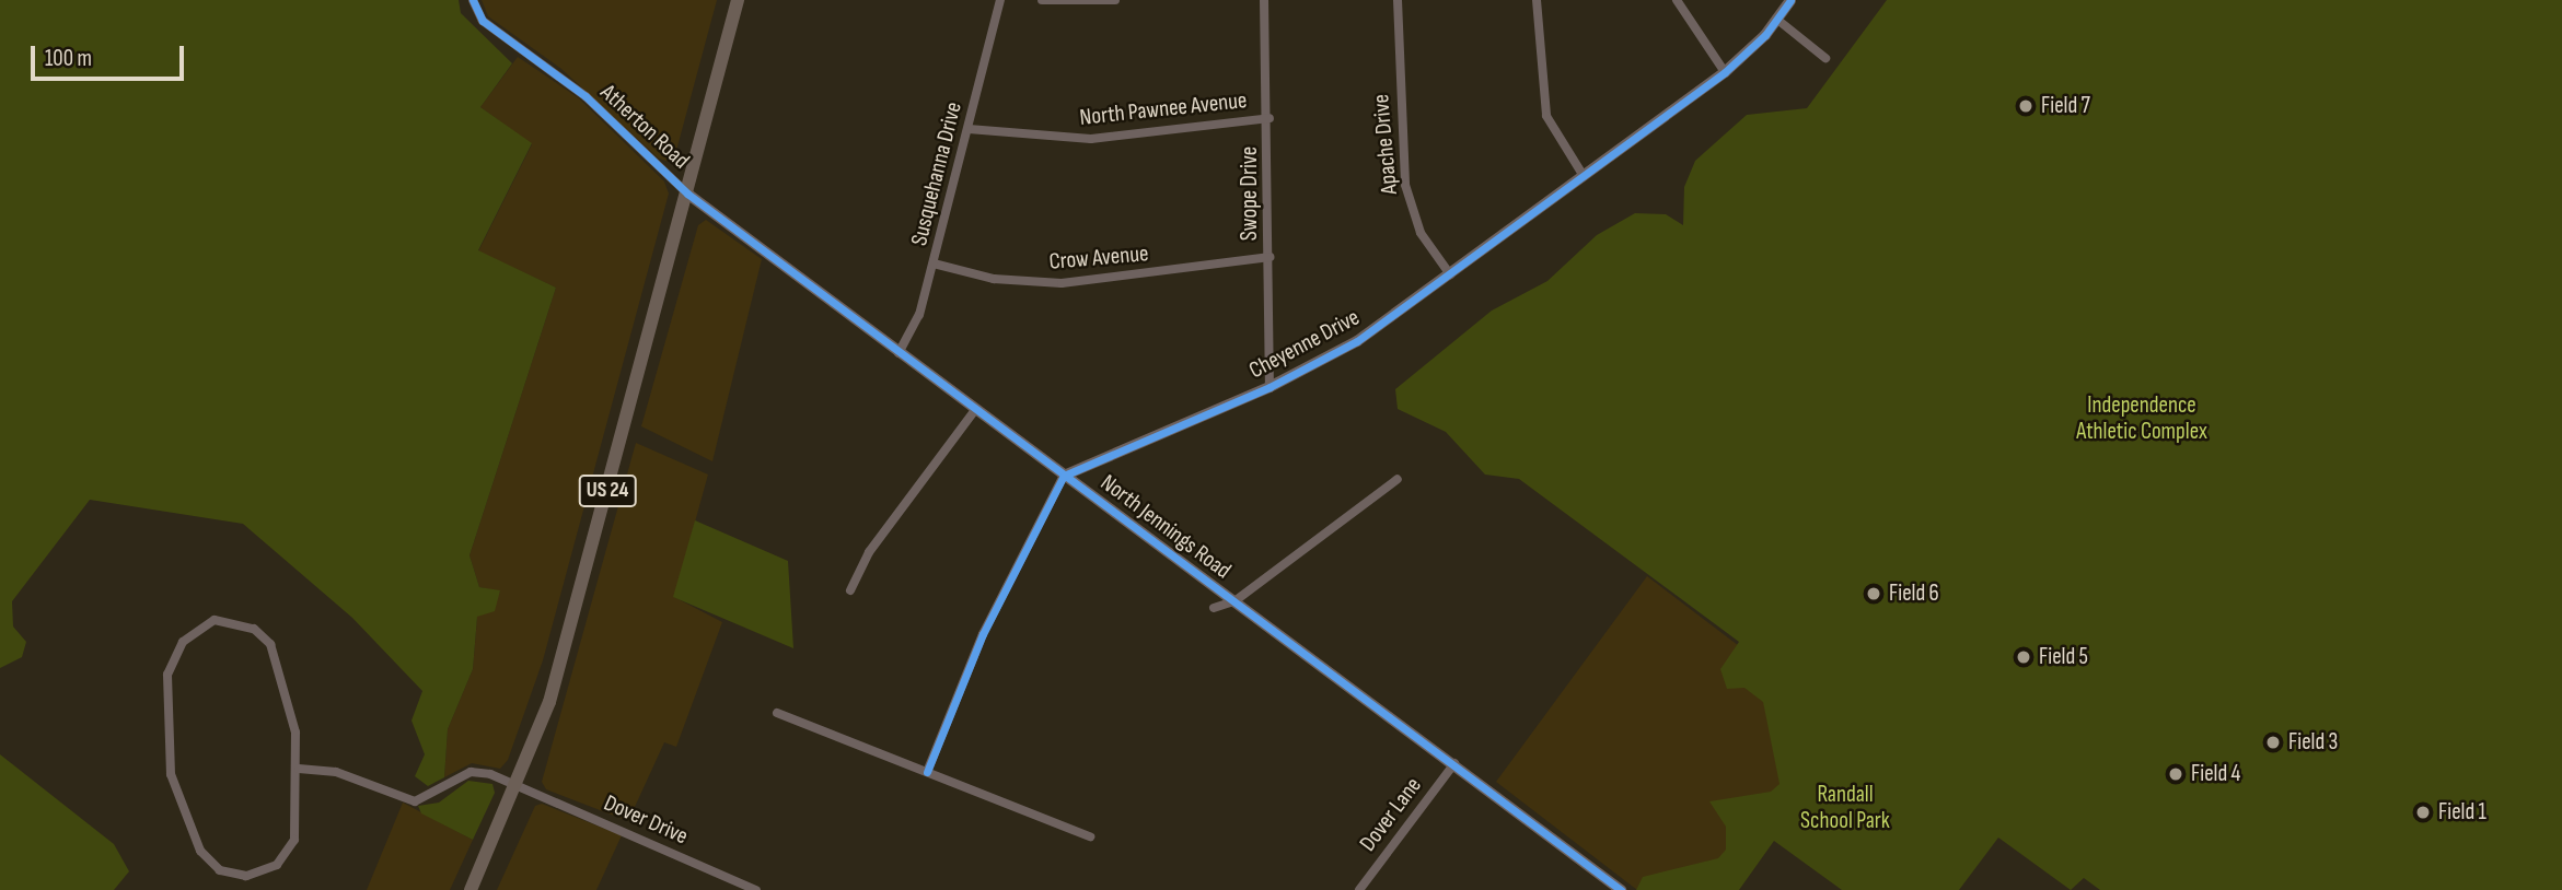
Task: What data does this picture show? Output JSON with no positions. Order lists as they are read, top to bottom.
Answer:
{
  "streets": {
    "highway": ["US 24"],
    "street": [
      "North Pawnee Avenue",
      "Atherton Road",
      "Apache Drive",
      "Susquehanna Drive",
      "Swope Drive",
      "Crow Avenue",
      "Cheyenne Drive",
      "North Jennings Road",
      "Dover Lane",
      "Dover Drive"
    ]
  },
  "crossings": [
    ["North Pawnee Avenue", "Susquehanna Drive"],
    ["North Pawnee Avenue", "Swope Drive"],
    ["Atherton Road", "US 24"],
    ["Atherton Road", "North Jennings Road"],
    ["Apache Drive", "Cheyenne Drive"],
    ["Susquehanna Drive", "Crow Avenue"],
    ["Susquehanna Drive", "North Jennings Road"],
    ["Swope Drive", "Crow Avenue"],
    ["Swope Drive", "Cheyenne Drive"],
    ["Cheyenne Drive", "North Jennings Road"],
    ["US 24", "North Jennings Road"],
    ["US 24", "Dover Drive"],
    ["North Jennings Road", "Dover Lane"]
  ],
  "parks": ["Independence Athletic Complex", "Randall School Park"],
  "places": [
    "Field 7",
    "Field 6",
    "Field 5",
    "Field 3",
    "Field 4",
    "Field 1"
  ],
  "scale_bar": "100 m"
}
